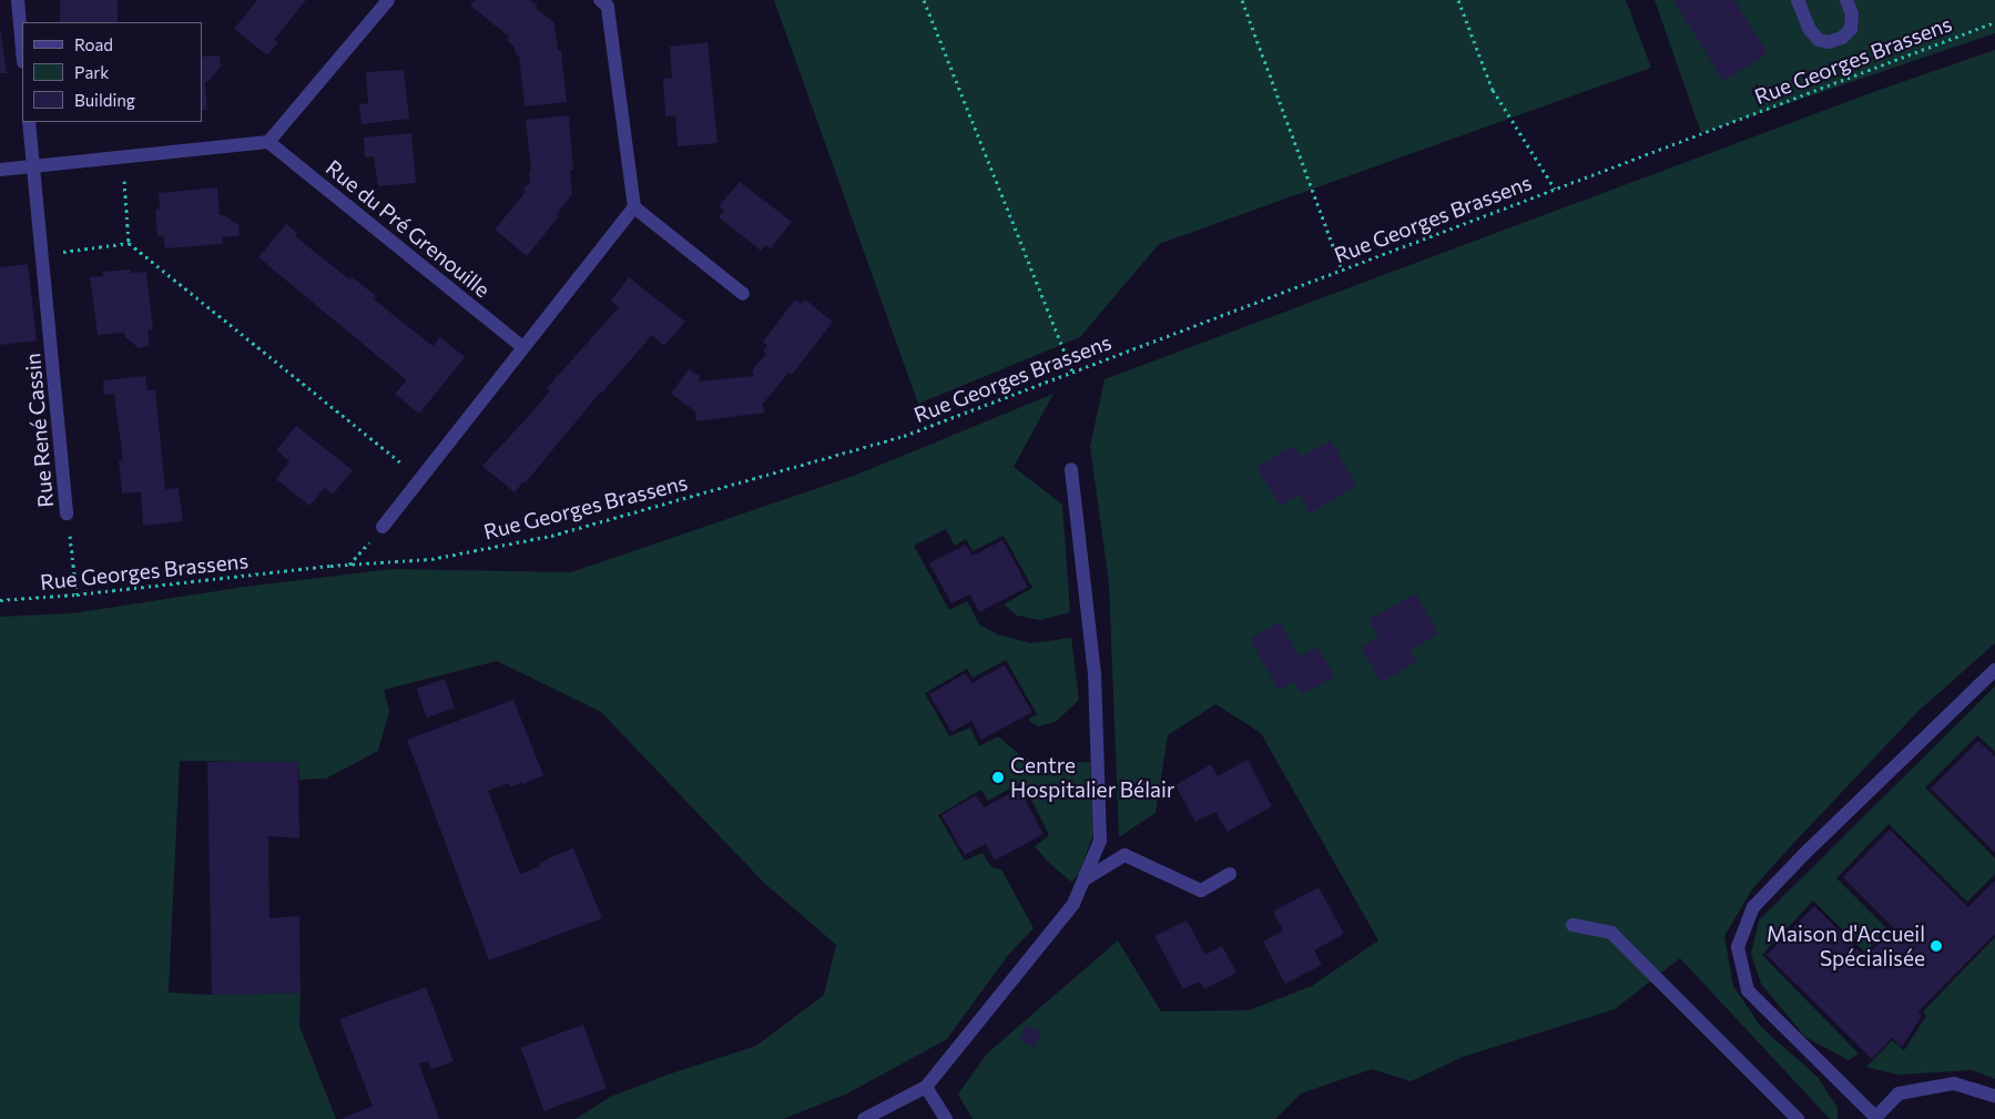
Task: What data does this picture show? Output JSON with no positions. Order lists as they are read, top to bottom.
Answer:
{
  "streets": {
    "street": ["Rue du Pré Grenouille", "Rue René Cassin"],
    "path": ["Rue Georges Brassens"]
  },
  "crossings": [
    ["Rue Georges Brassens", "Rue René Cassin"]
  ],
  "places": ["Centre Hospitalier Bélair", "Maison d'Accueil Spécialisée"],
  "legend": ["Road", "Park", "Building"]
}
